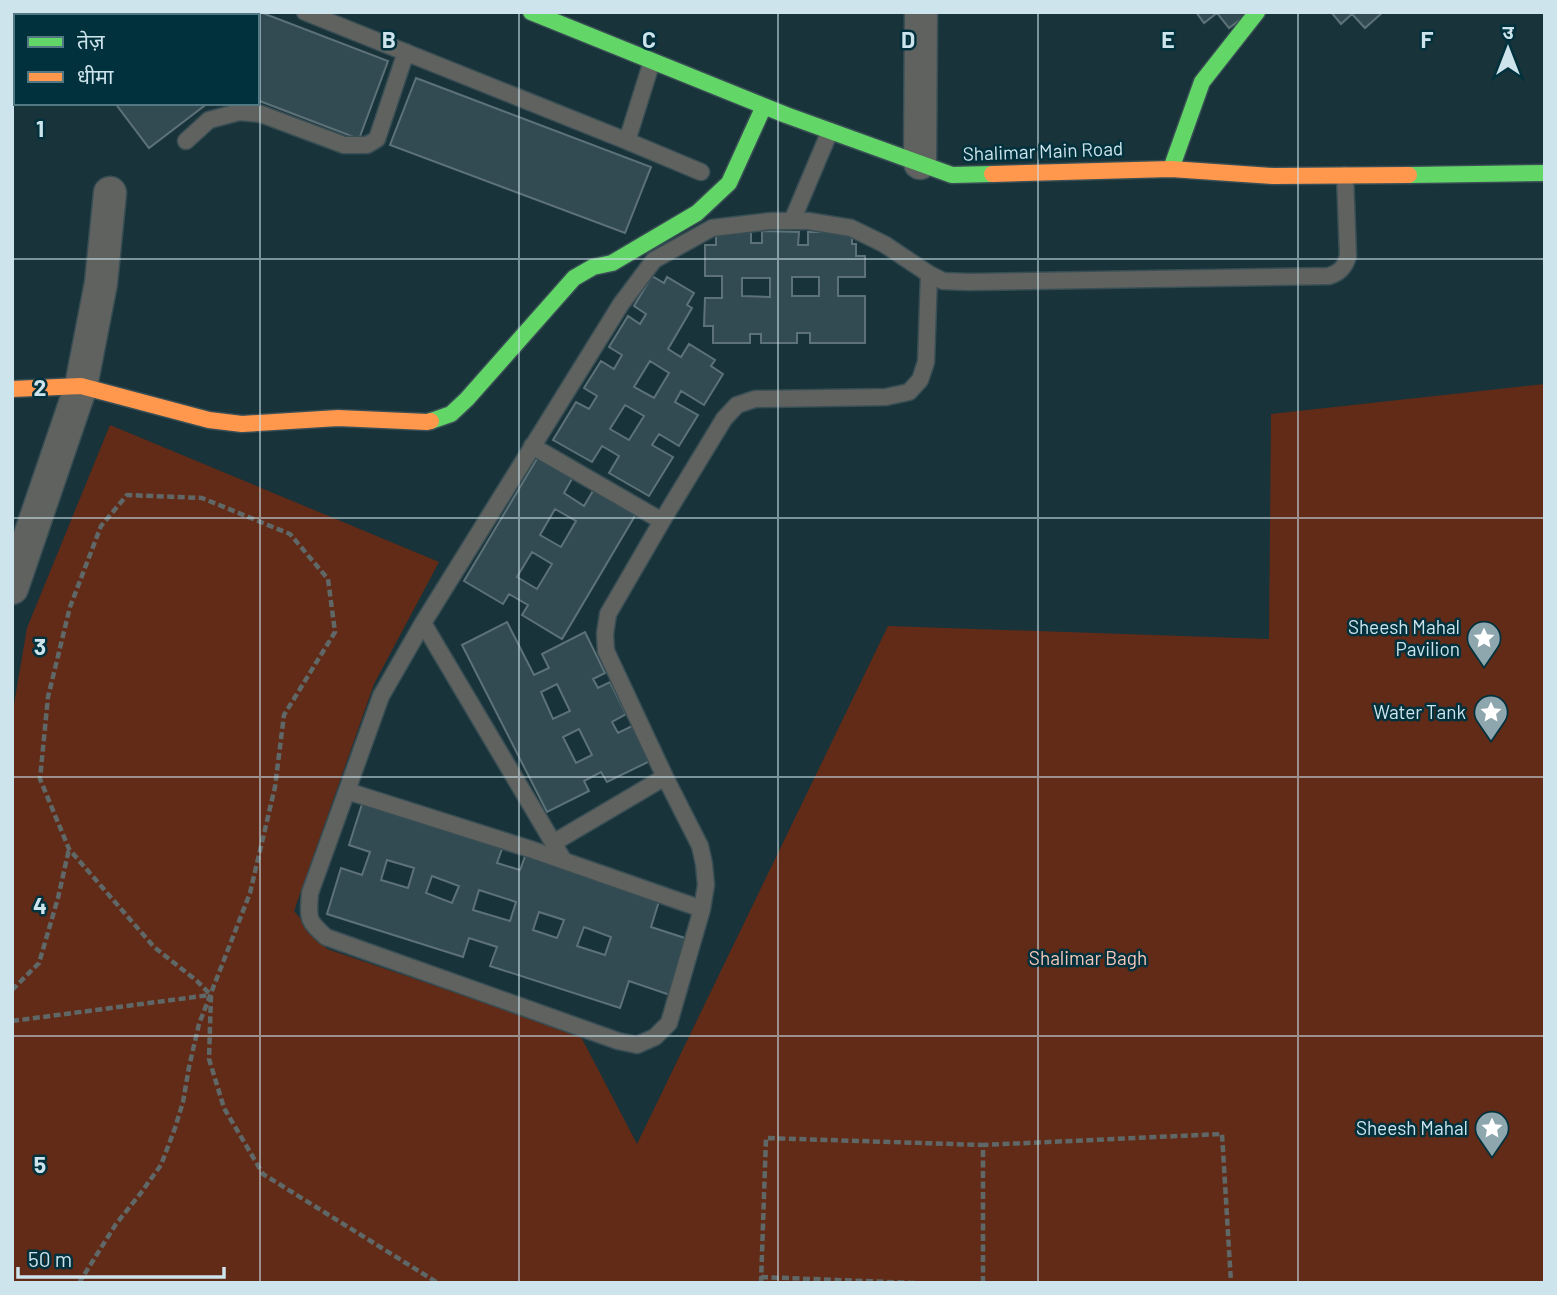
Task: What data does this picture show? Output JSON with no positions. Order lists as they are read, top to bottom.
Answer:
{
  "streets": {
    "street": ["Shalimar Main Road"]
  },
  "parks": ["Shalimar Bagh"],
  "places": {
    "place": ["Sheesh Mahal Pavilion", "Water Tank", "Sheesh Mahal"]
  },
  "legend": ["तेज़", "धीमा"],
  "scale_bar": "50 m",
  "north": "top",
  "grid": {
    "columns": [
      "B",
      "C",
      "D",
      "E",
      "F"
    ],
    "rows": [
      "1",
      "2",
      "3",
      "4",
      "5"
    ]
  }
}
